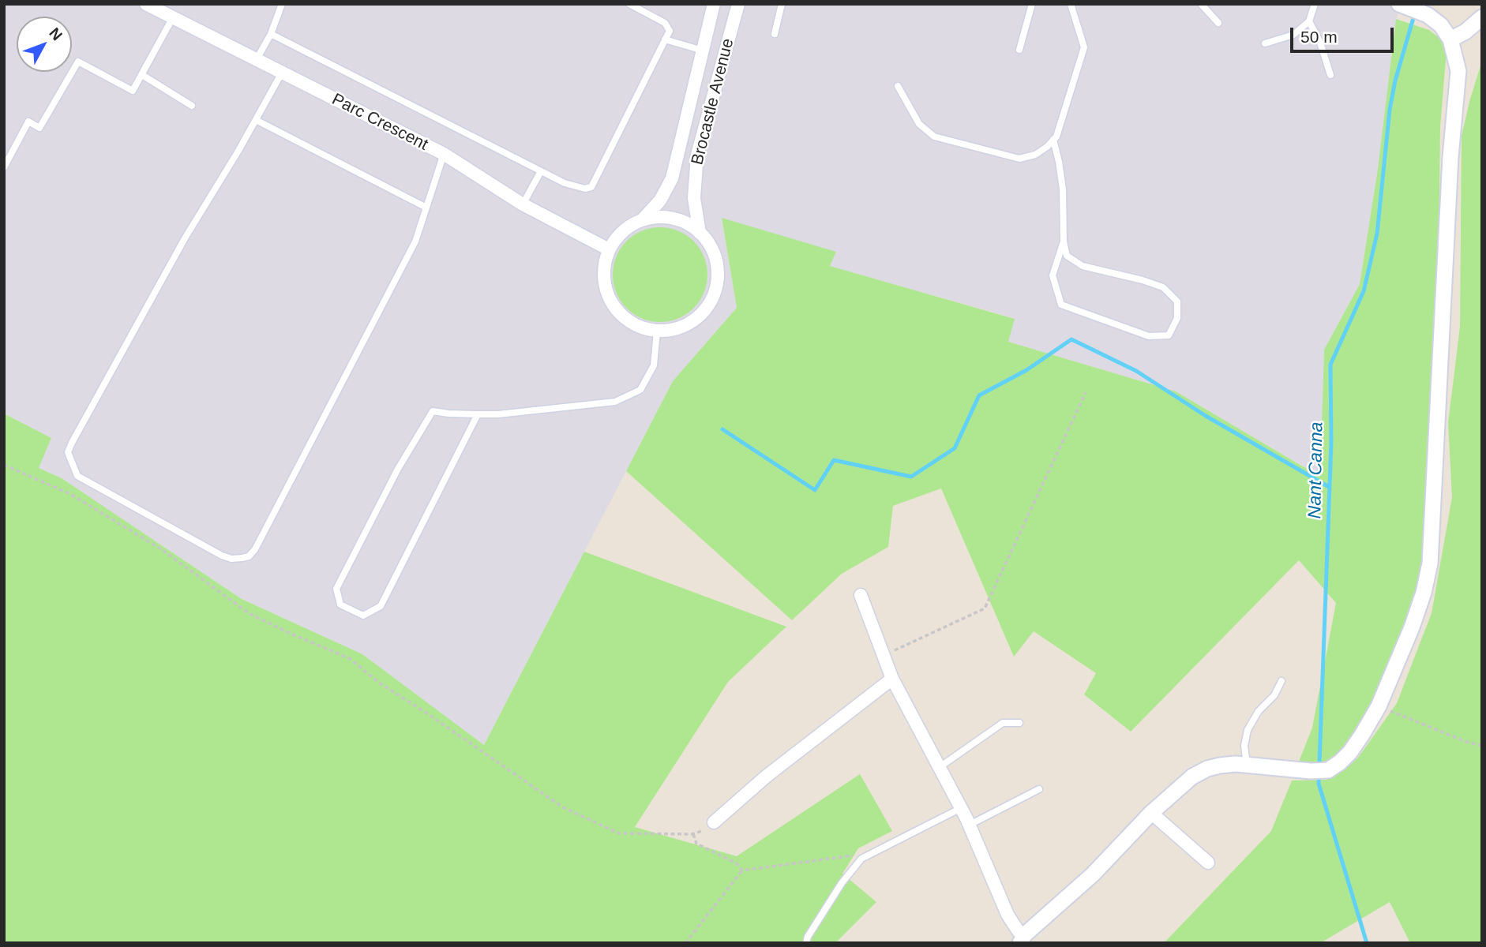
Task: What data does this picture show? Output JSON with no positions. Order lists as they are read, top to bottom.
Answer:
{
  "streets": {
    "street": ["Brocastle Avenue", "Parc Crescent"]
  },
  "crossings": [
    ["Brocastle Avenue", "Parc Crescent"]
  ],
  "water": ["Nant Canna"],
  "scale_bar": "50 m",
  "north": "top right"
}
